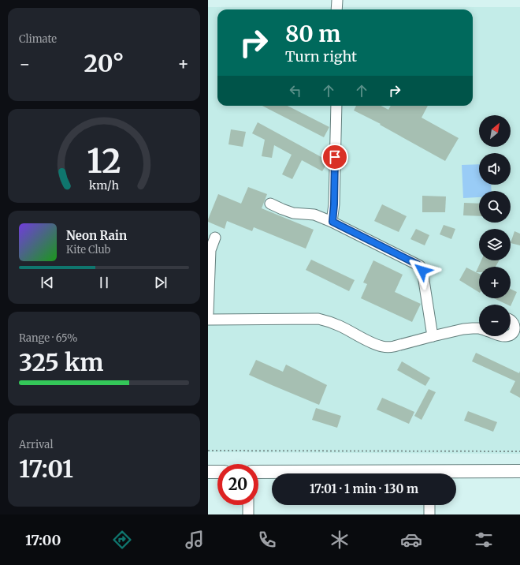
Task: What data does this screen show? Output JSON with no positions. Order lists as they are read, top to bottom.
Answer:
{
  "north": "top right",
  "page": {
    "tile": [
      "Climate",
      ["Range · 65%", "325 km"],
      ["Arrival", "17:01"]
    ],
    "turn": ["80 m", "Turn right"],
    "heat": ["−", "20°", "+"],
    "map_buttons": ["+", "−"],
    "song": ["Neon Rain", "Kite Club"],
    "limit": "20",
    "trip": "17:01 · 1 min · 130 m",
    "tabs": "17:00",
    "gauge": ["12", "km/h"]
  }
}
